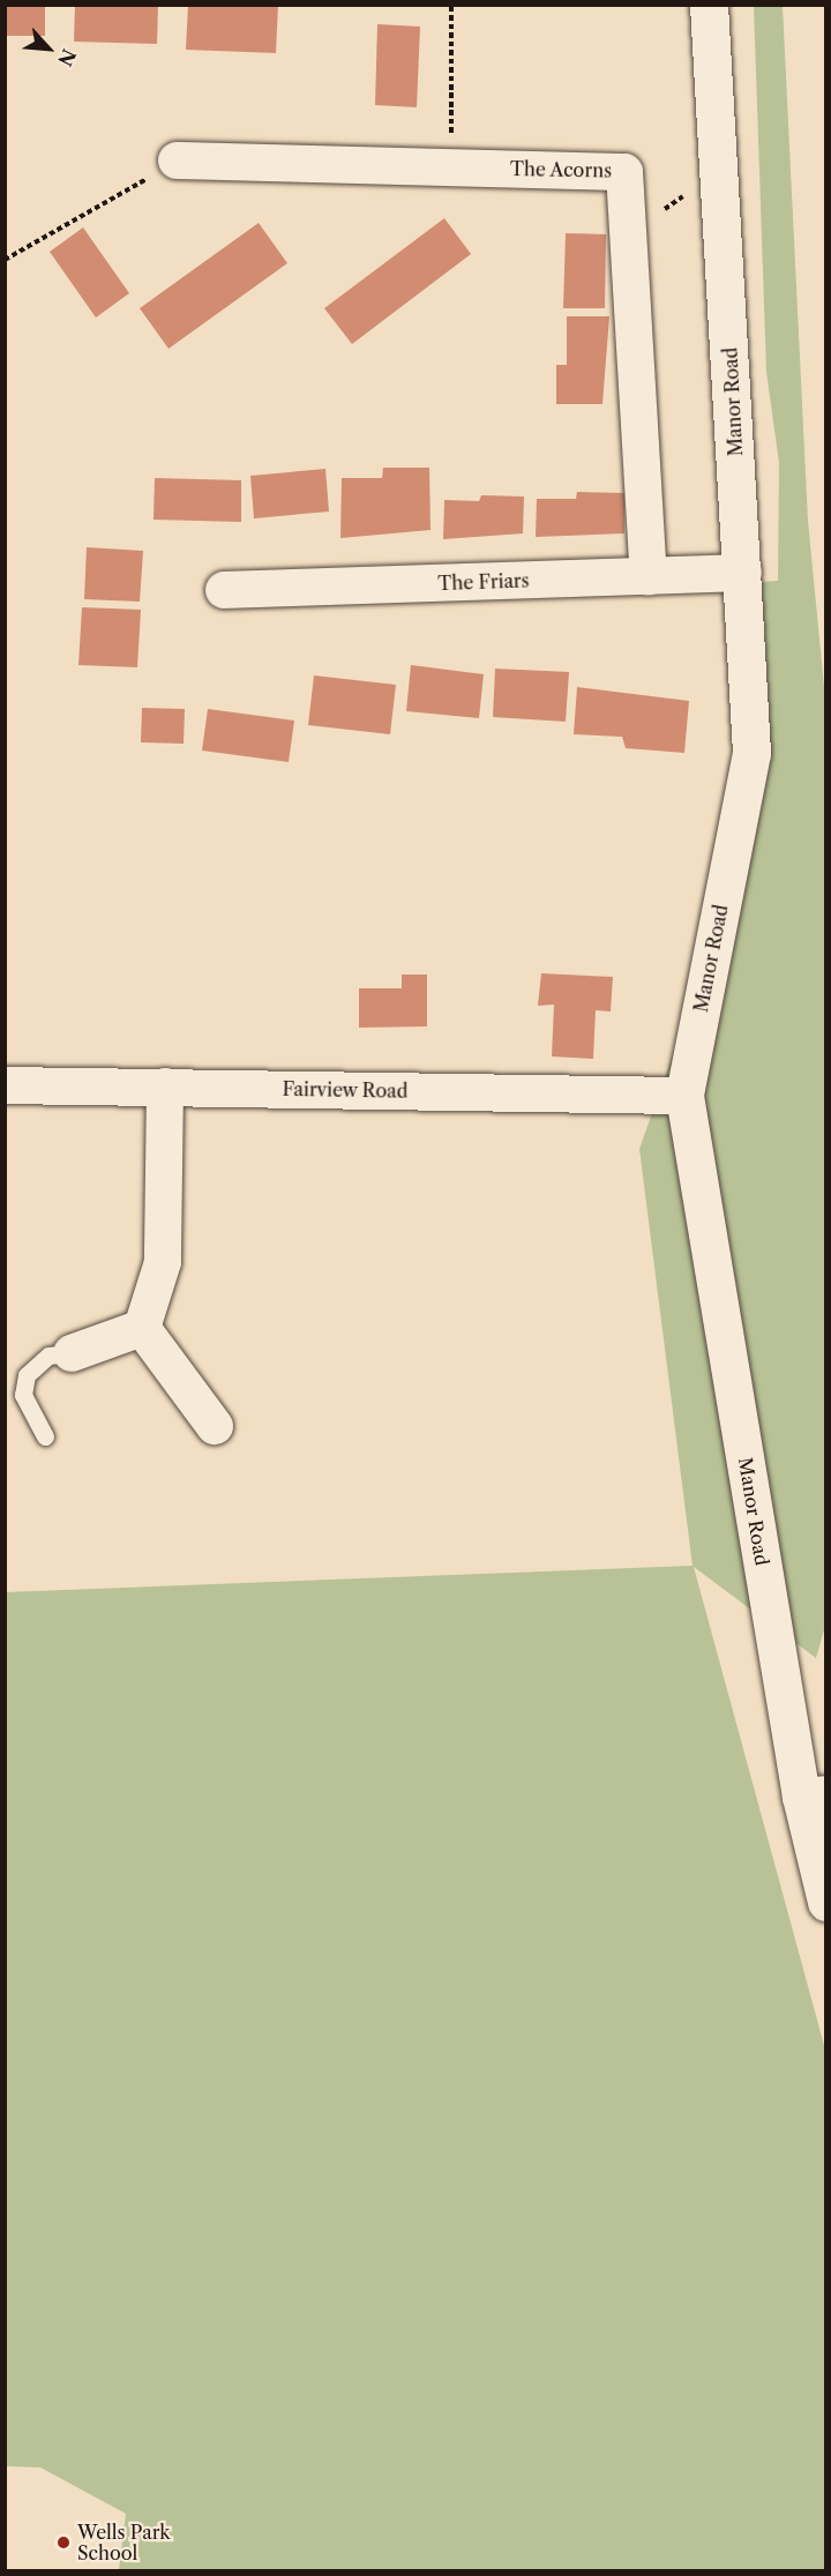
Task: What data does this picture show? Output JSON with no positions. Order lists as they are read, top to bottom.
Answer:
{
  "streets": {
    "main road": ["Manor Road"],
    "street": ["The Acorns", "The Friars", "Fairview Road"]
  },
  "crossings": [
    ["The Acorns", "The Friars"],
    ["Manor Road", "The Friars"],
    ["Manor Road", "Fairview Road"]
  ],
  "places": ["Wells Park School"],
  "north": "bottom right"
}
